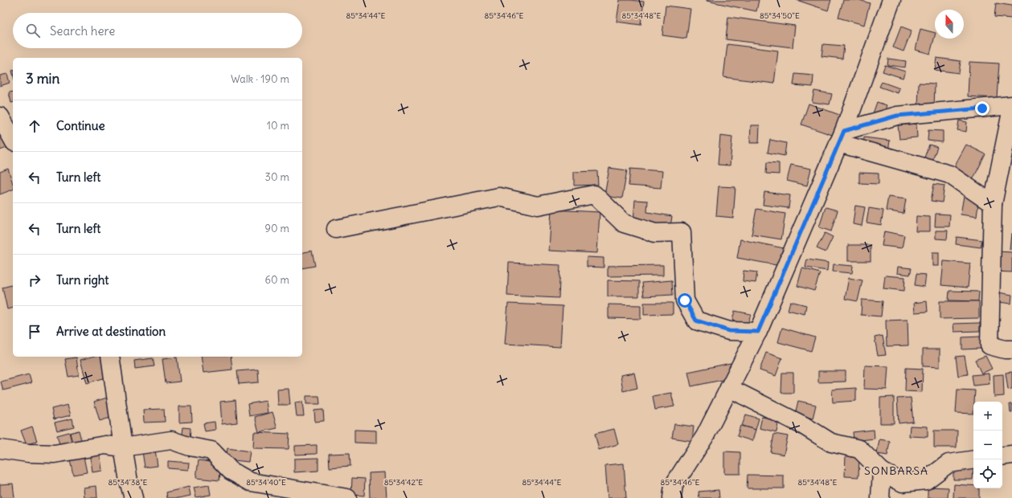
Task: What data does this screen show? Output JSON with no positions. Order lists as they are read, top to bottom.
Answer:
{
  "districts": ["SONBARSA"],
  "north": "top",
  "page": {
    "search": "Search here",
    "heading": ["3 min", "Walk · 190 m"],
    "list": [
      ["Continue", "10 m"],
      ["Turn left", "30 m"],
      ["Turn left", "90 m"],
      ["Turn right", "60 m"],
      "Arrive at destination"
    ],
    "map_buttons": ["+", "−"]
  },
  "coordinates": [
    "85°34'44\"E",
    "85°34'46\"E",
    "85°34'48\"E",
    "85°34'50\"E",
    "85°34'38\"E",
    "85°34'40\"E",
    "85°34'42\"E"
  ]
}
